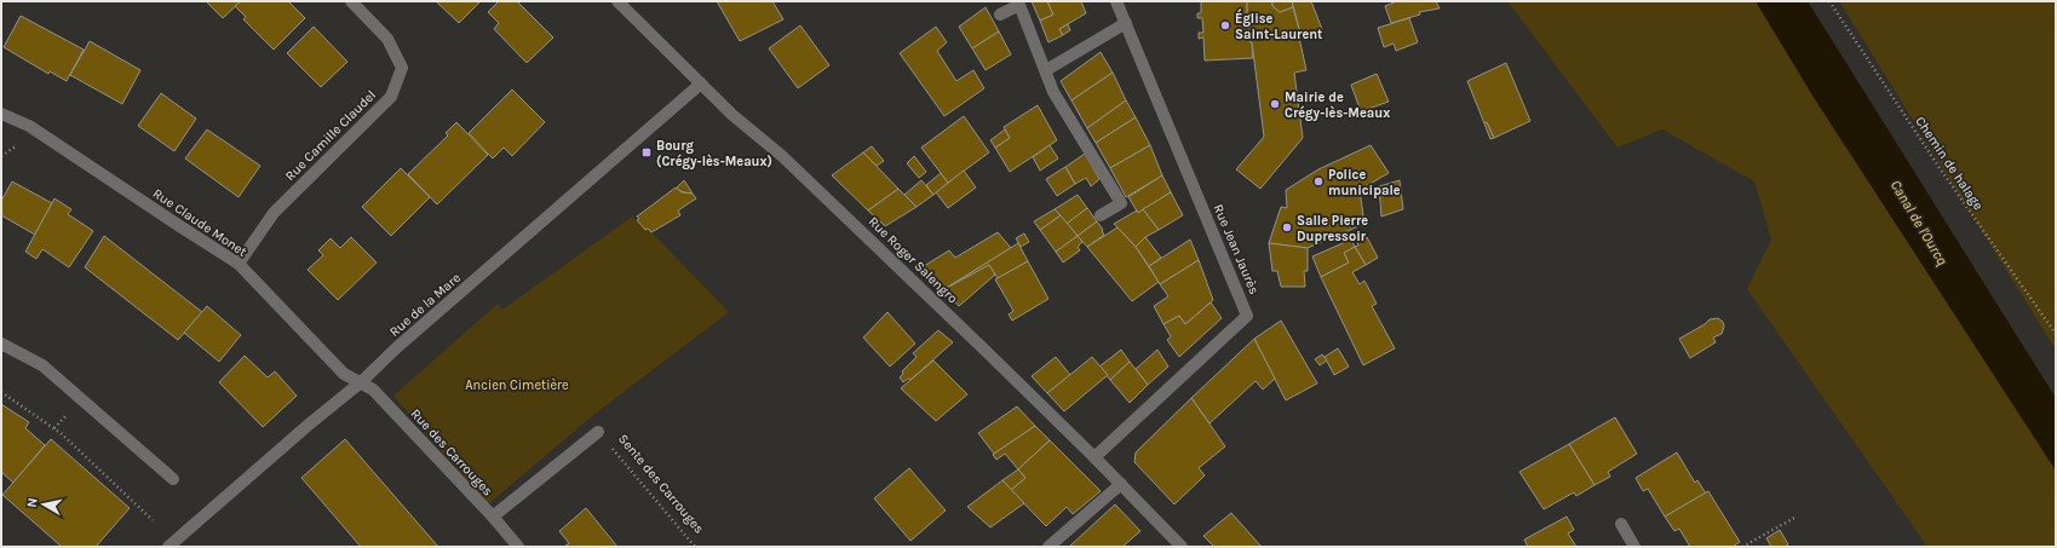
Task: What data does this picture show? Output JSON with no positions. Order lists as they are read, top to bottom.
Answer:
{
  "streets": {
    "street": [
      "Rue Camille Claudel",
      "Rue Claude Monet",
      "Rue Jean Jaurès",
      "Rue Roger Salengro",
      "Rue de la Mare",
      "Rue des Carrouges",
      "Sente des Carrouges"
    ],
    "path": ["Chemin de halage"]
  },
  "crossings": [
    ["Rue Camille Claudel", "Rue Claude Monet"],
    ["Rue Claude Monet", "Rue de la Mare"],
    ["Rue Claude Monet", "Rue des Carrouges"],
    ["Rue Jean Jaurès", "Rue Roger Salengro"],
    ["Rue Roger Salengro", "Rue de la Mare"],
    ["Rue de la Mare", "Rue des Carrouges"],
    ["Rue des Carrouges", "Sente des Carrouges"]
  ],
  "water": ["Canal de l'Ourcq"],
  "parks": ["Ancien Cimetière"],
  "places": {
    "other": [
      "Église Saint-Laurent",
      "Mairie de Crégy-lès-Meaux",
      "Police municipale",
      "Salle Pierre Dupressoir"
    ],
    "transit": ["Bourg (Crégy-lès-Meaux)"]
  },
  "north": "left"
}
